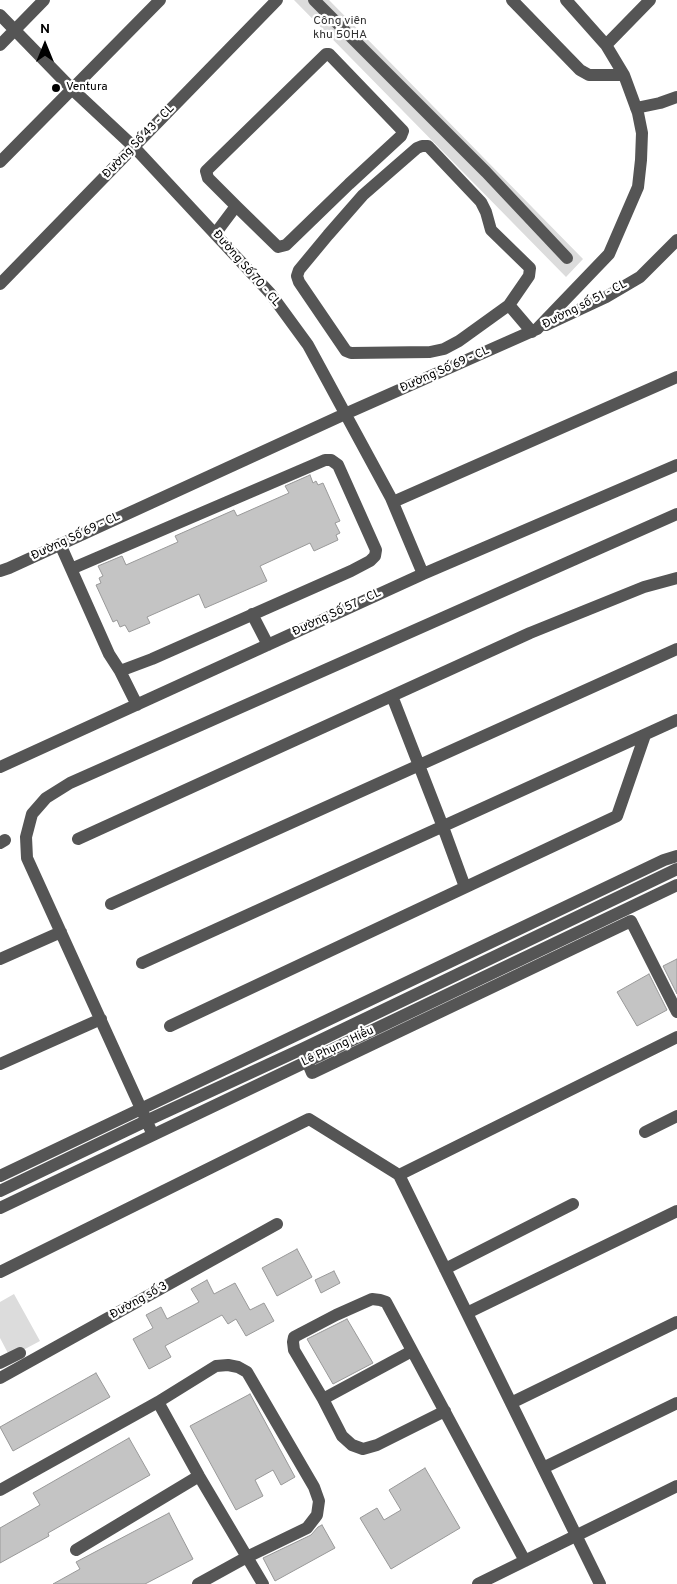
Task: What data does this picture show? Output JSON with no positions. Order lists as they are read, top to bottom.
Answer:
{
  "streets": {
    "street": [
      "Đường Số 43 - CL",
      "Đường Số 70 - CL",
      "Đường số 51 - CL",
      "Đường Số 69 - CL",
      "Đường Số 57 - CL",
      "Lê Phụng Hiểu",
      "Đường số 3"
    ]
  },
  "crossings": [
    ["Đường Số 43 - CL", "Đường Số 70 - CL"],
    ["Đường Số 70 - CL", "Đường Số 69 - CL"],
    ["Đường Số 70 - CL", "Đường Số 57 - CL"],
    ["Đường số 51 - CL", "Đường Số 69 - CL"]
  ],
  "parks": ["Công viên khu 50HA"],
  "places": ["Ventura"],
  "north": "top"
}
